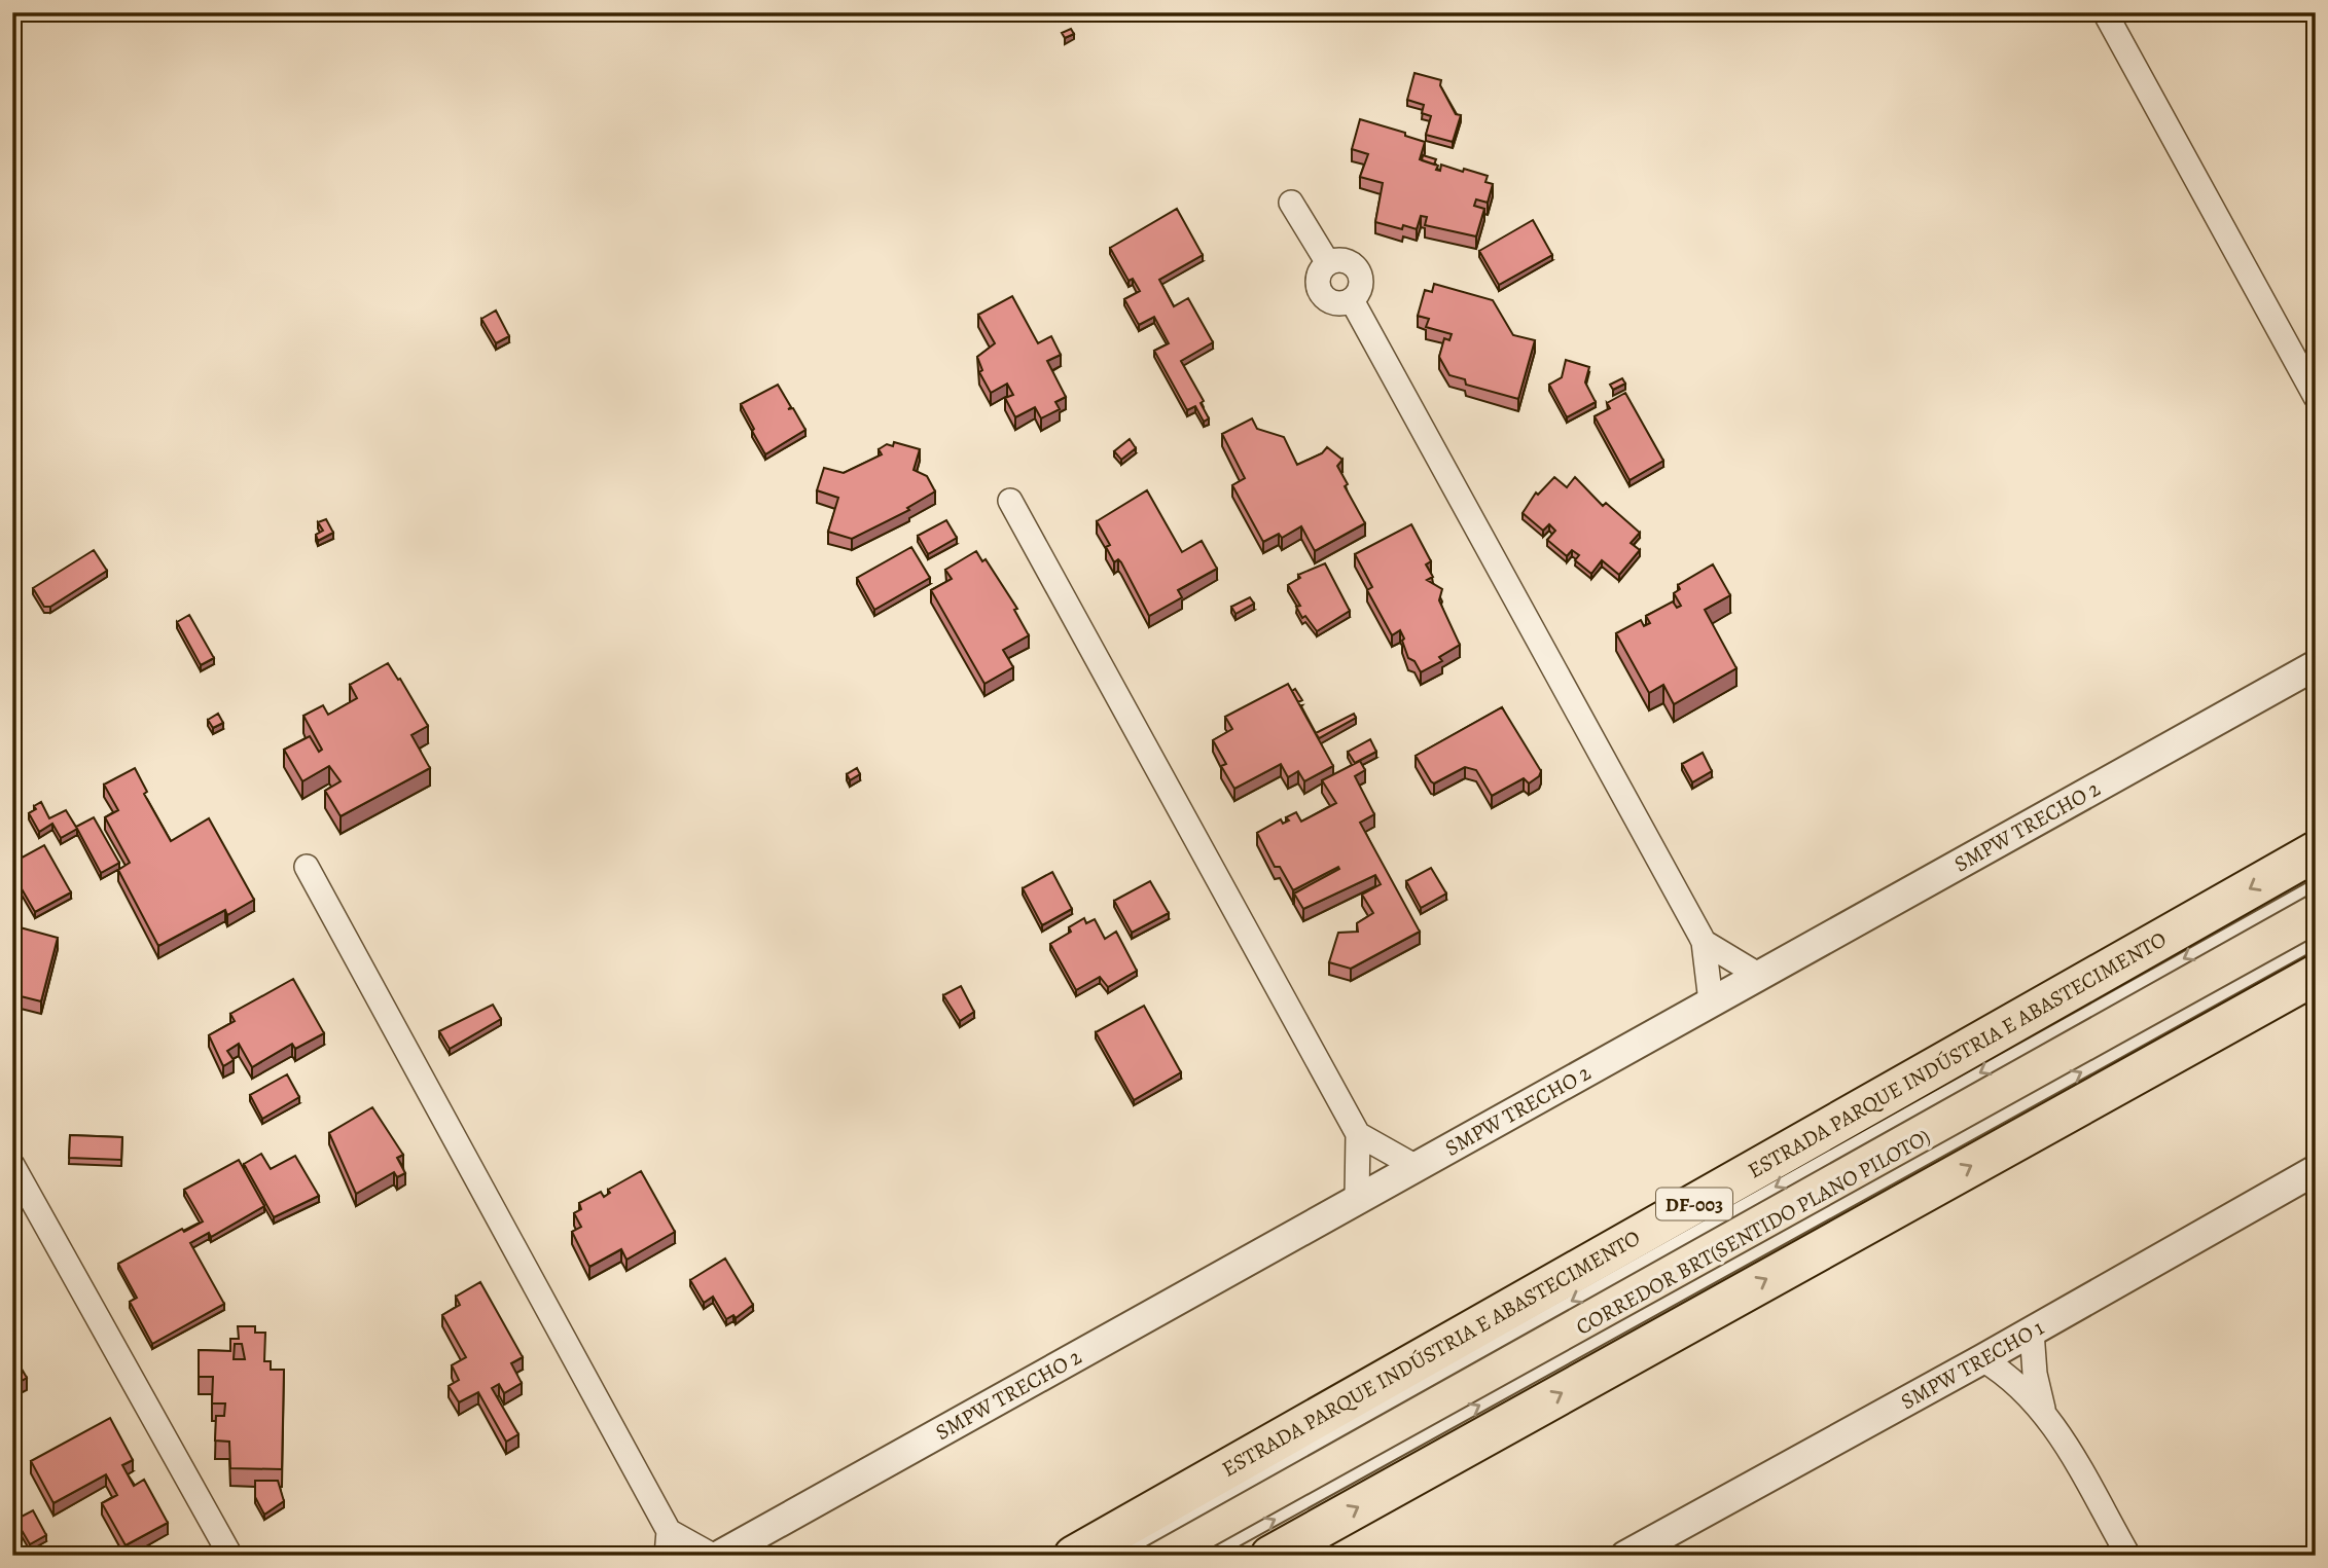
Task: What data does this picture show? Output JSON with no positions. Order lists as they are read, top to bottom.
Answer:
{
  "streets": {
    "highway": ["ESTRADA PARQUE INDÚSTRIA E ABASTECIMENTO", "DF-003"],
    "street": ["SMPW TRECHO 2", "SMPW TRECHO 1"],
    "lane": ["CORREDOR BRT(SENTIDO PLANO PILOTO)"]
  }
}
